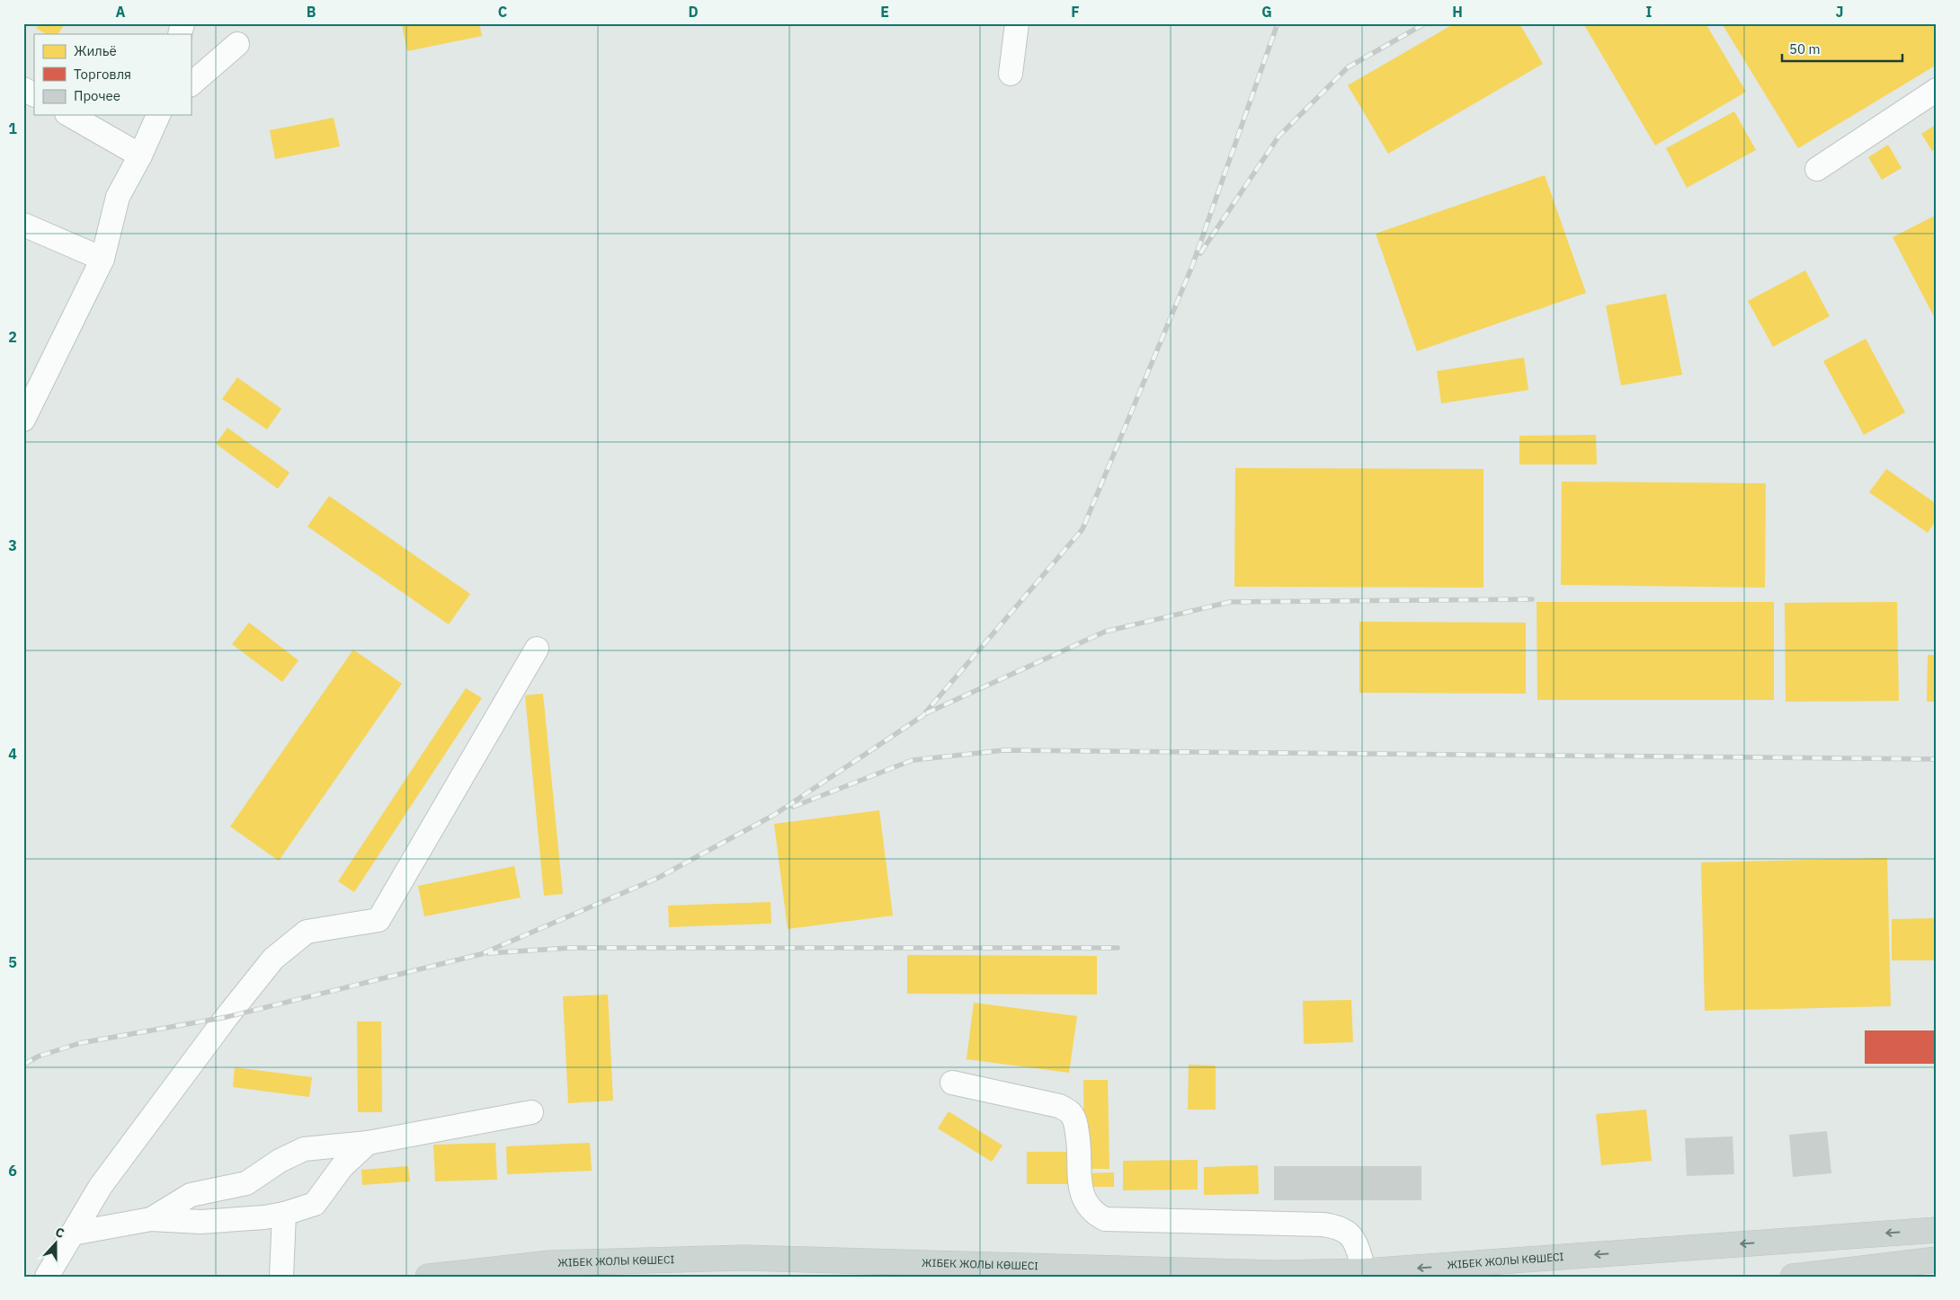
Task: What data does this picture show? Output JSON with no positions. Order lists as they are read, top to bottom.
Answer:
{
  "streets": {
    "main road": ["ЖІБЕК ЖОЛЫ КӨШЕСІ"]
  },
  "one_way": ["ЖІБЕК ЖОЛЫ КӨШЕСІ"],
  "legend": ["Жильё", "Торговля", "Прочее"],
  "scale_bar": "50 m",
  "north": "top",
  "grid": {
    "columns": [
      "A",
      "B",
      "C",
      "D",
      "E",
      "F",
      "G",
      "H",
      "I",
      "J"
    ],
    "rows": [
      "1",
      "2",
      "3",
      "4",
      "5",
      "6"
    ]
  }
}
